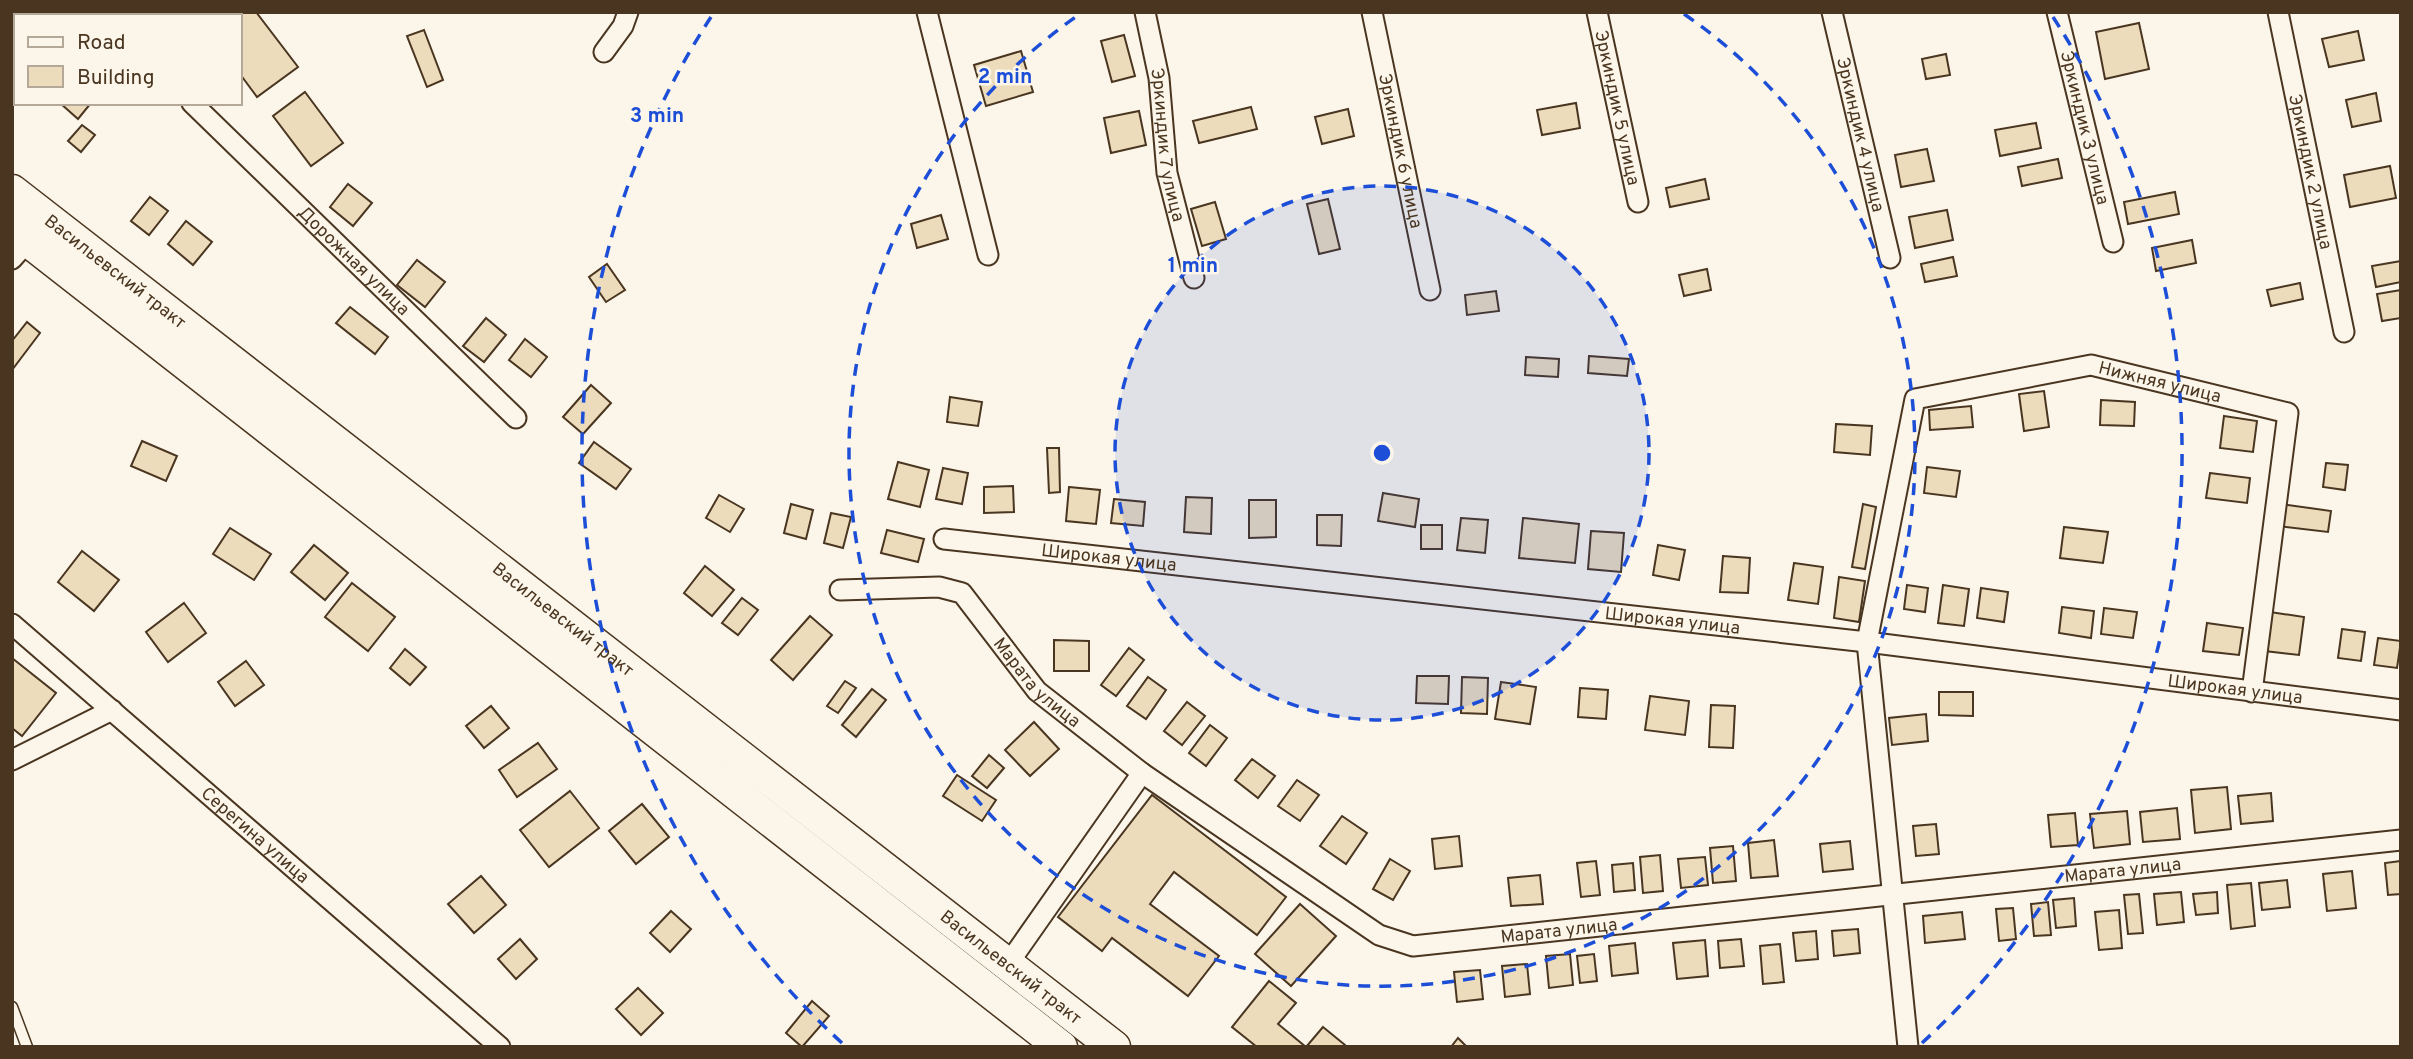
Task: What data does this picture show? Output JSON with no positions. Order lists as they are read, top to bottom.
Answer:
{
  "streets": {
    "main road": ["Васильевский тракт"],
    "street": [
      "Эркиндик 5 улица",
      "Эркиндик 3 улица",
      "Эркиндик 4 улица",
      "Эркиндик 7 улица",
      "Эркиндик 6 улица",
      "Эркиндик 2 улица",
      "Дорожная улица",
      "Нижняя улица",
      "Широкая улица",
      "Марата улица",
      "Серегина улица"
    ]
  },
  "crossings": [
    ["Нижняя улица", "Широкая улица"]
  ],
  "legend": ["Road", "Building"],
  "rings": ["2 min", "3 min", "1 min"]
}
